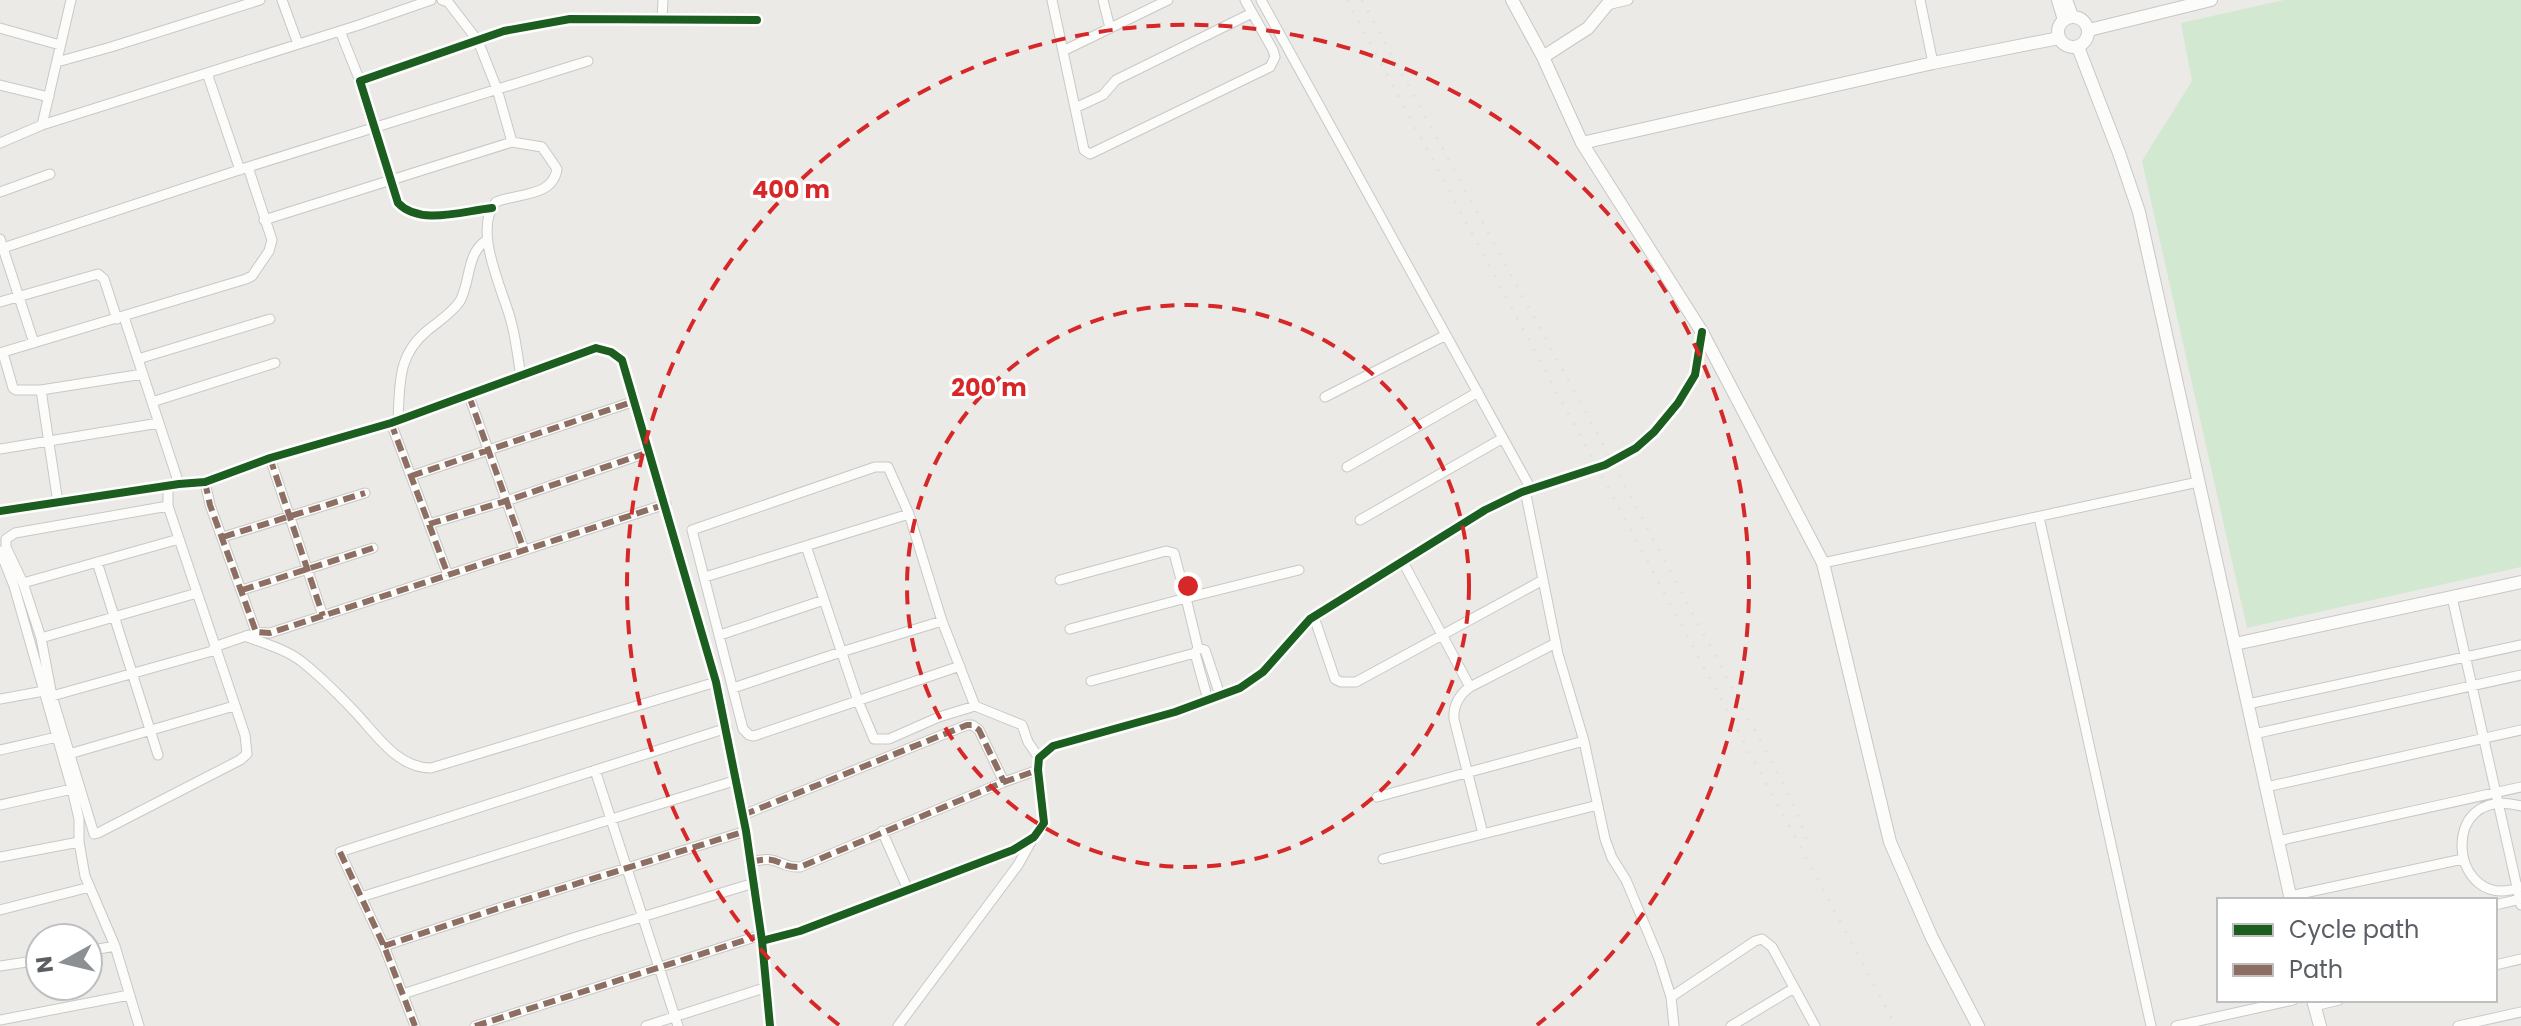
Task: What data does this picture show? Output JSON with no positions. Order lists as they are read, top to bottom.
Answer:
{
  "legend": ["Cycle path", "Path"],
  "north": "left",
  "rings": ["400 m", "200 m"]
}
